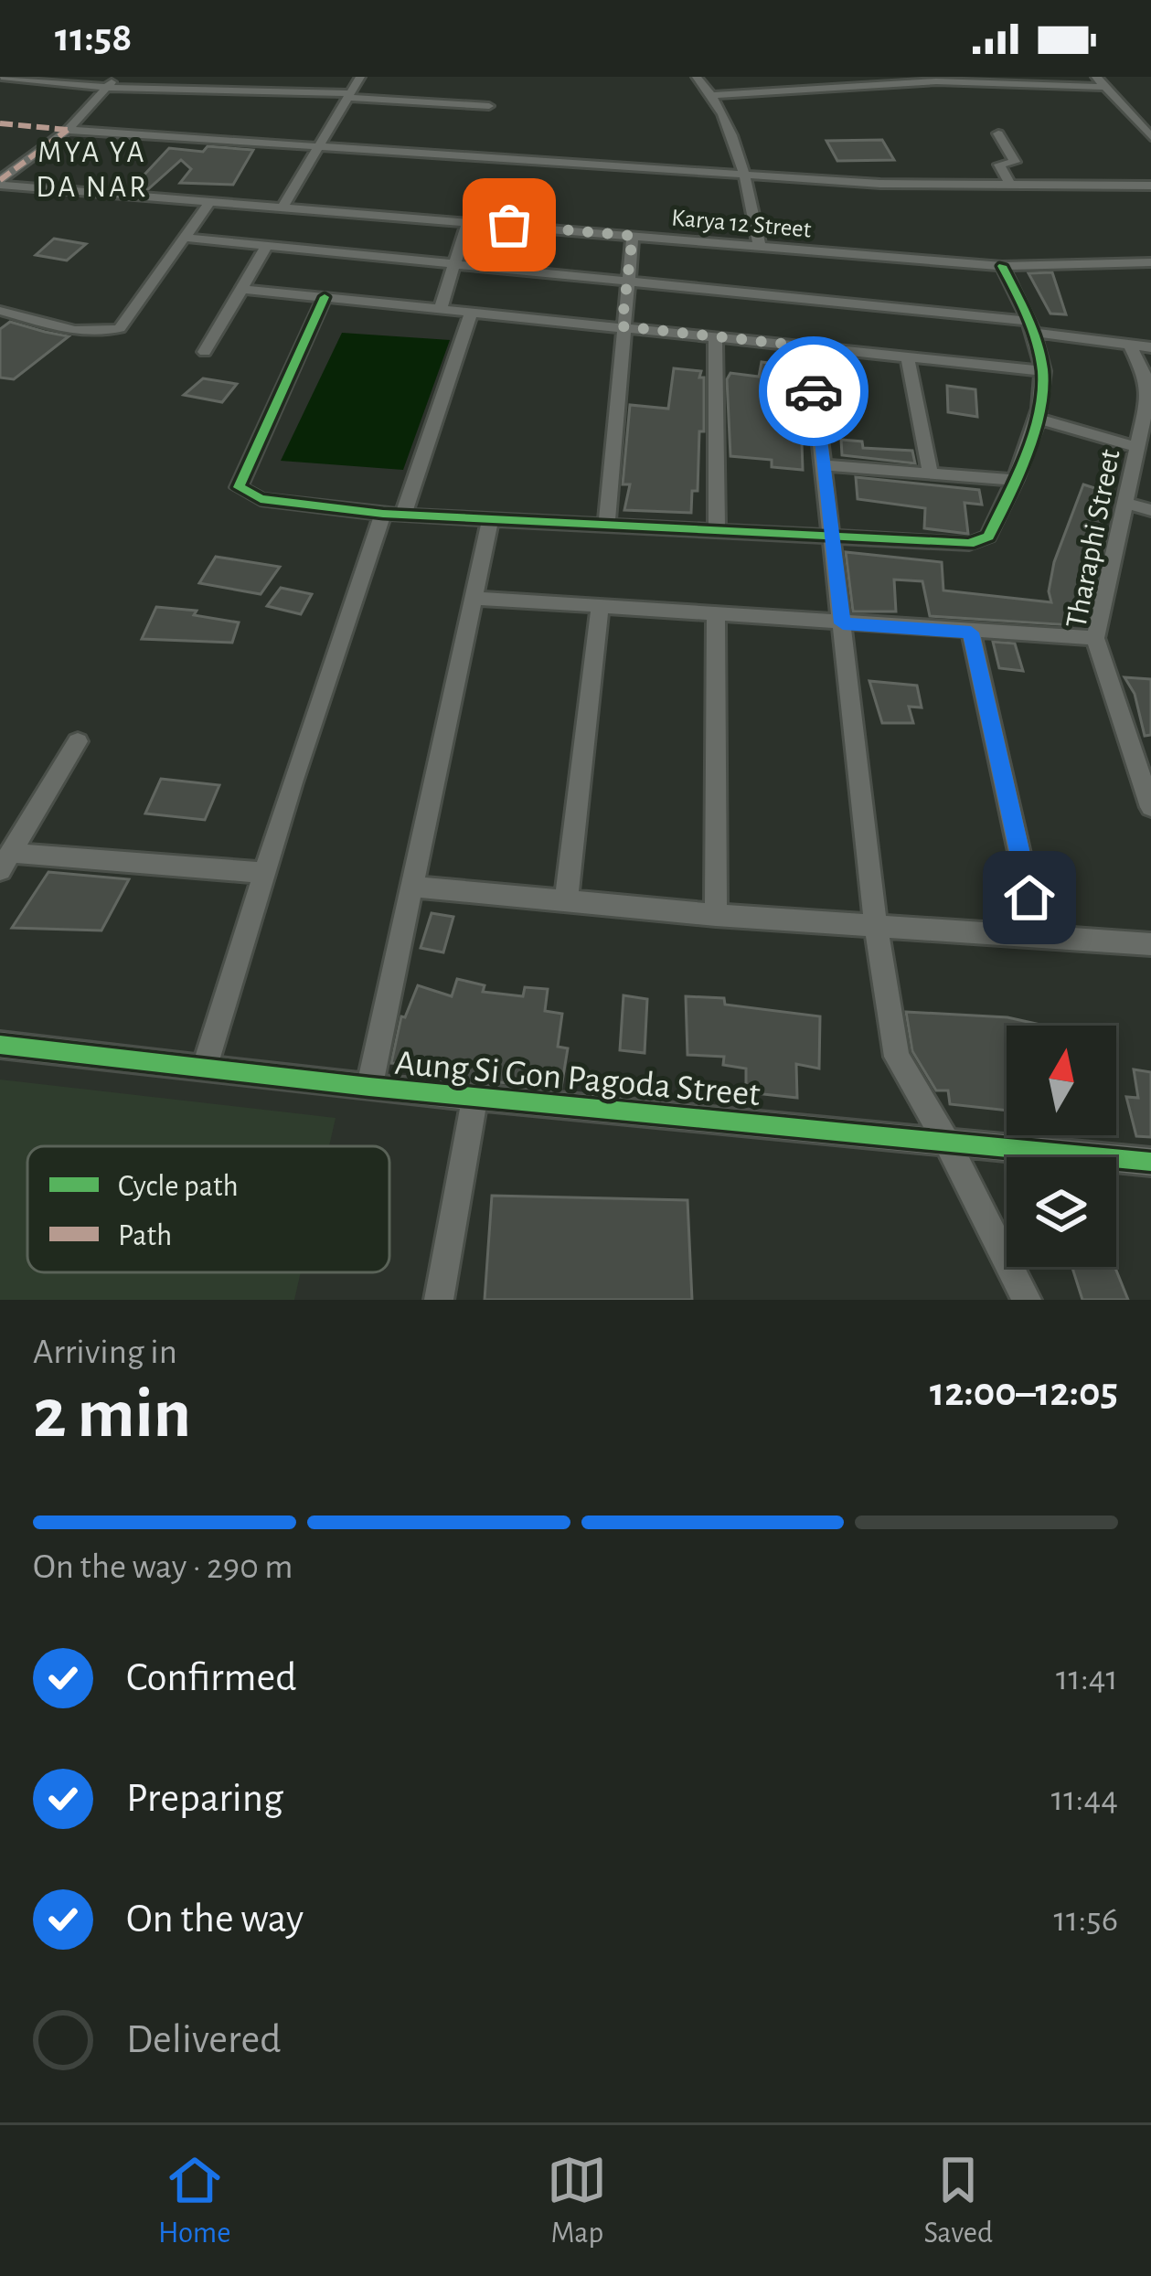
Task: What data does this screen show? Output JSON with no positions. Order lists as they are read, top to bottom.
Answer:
{
  "streets": {
    "street": ["Karya 12 Street", "Tharaphi Street", "Aung Si Gon Pagoda Street"]
  },
  "districts": ["MYA YA DA NAR"],
  "legend": ["Cycle path", "Path"],
  "north": "top",
  "page": {
    "status": "11:58",
    "heading": ["2 min", "Arriving in", "12:00–12:05"],
    "bar": "On the way · 290 m",
    "list": [
      ["Confirmed", "11:41"],
      ["Preparing", "11:44"],
      ["On the way", "11:56"],
      "Delivered"
    ],
    "tabs": ["Home", "Map", "Saved"]
  }
}
